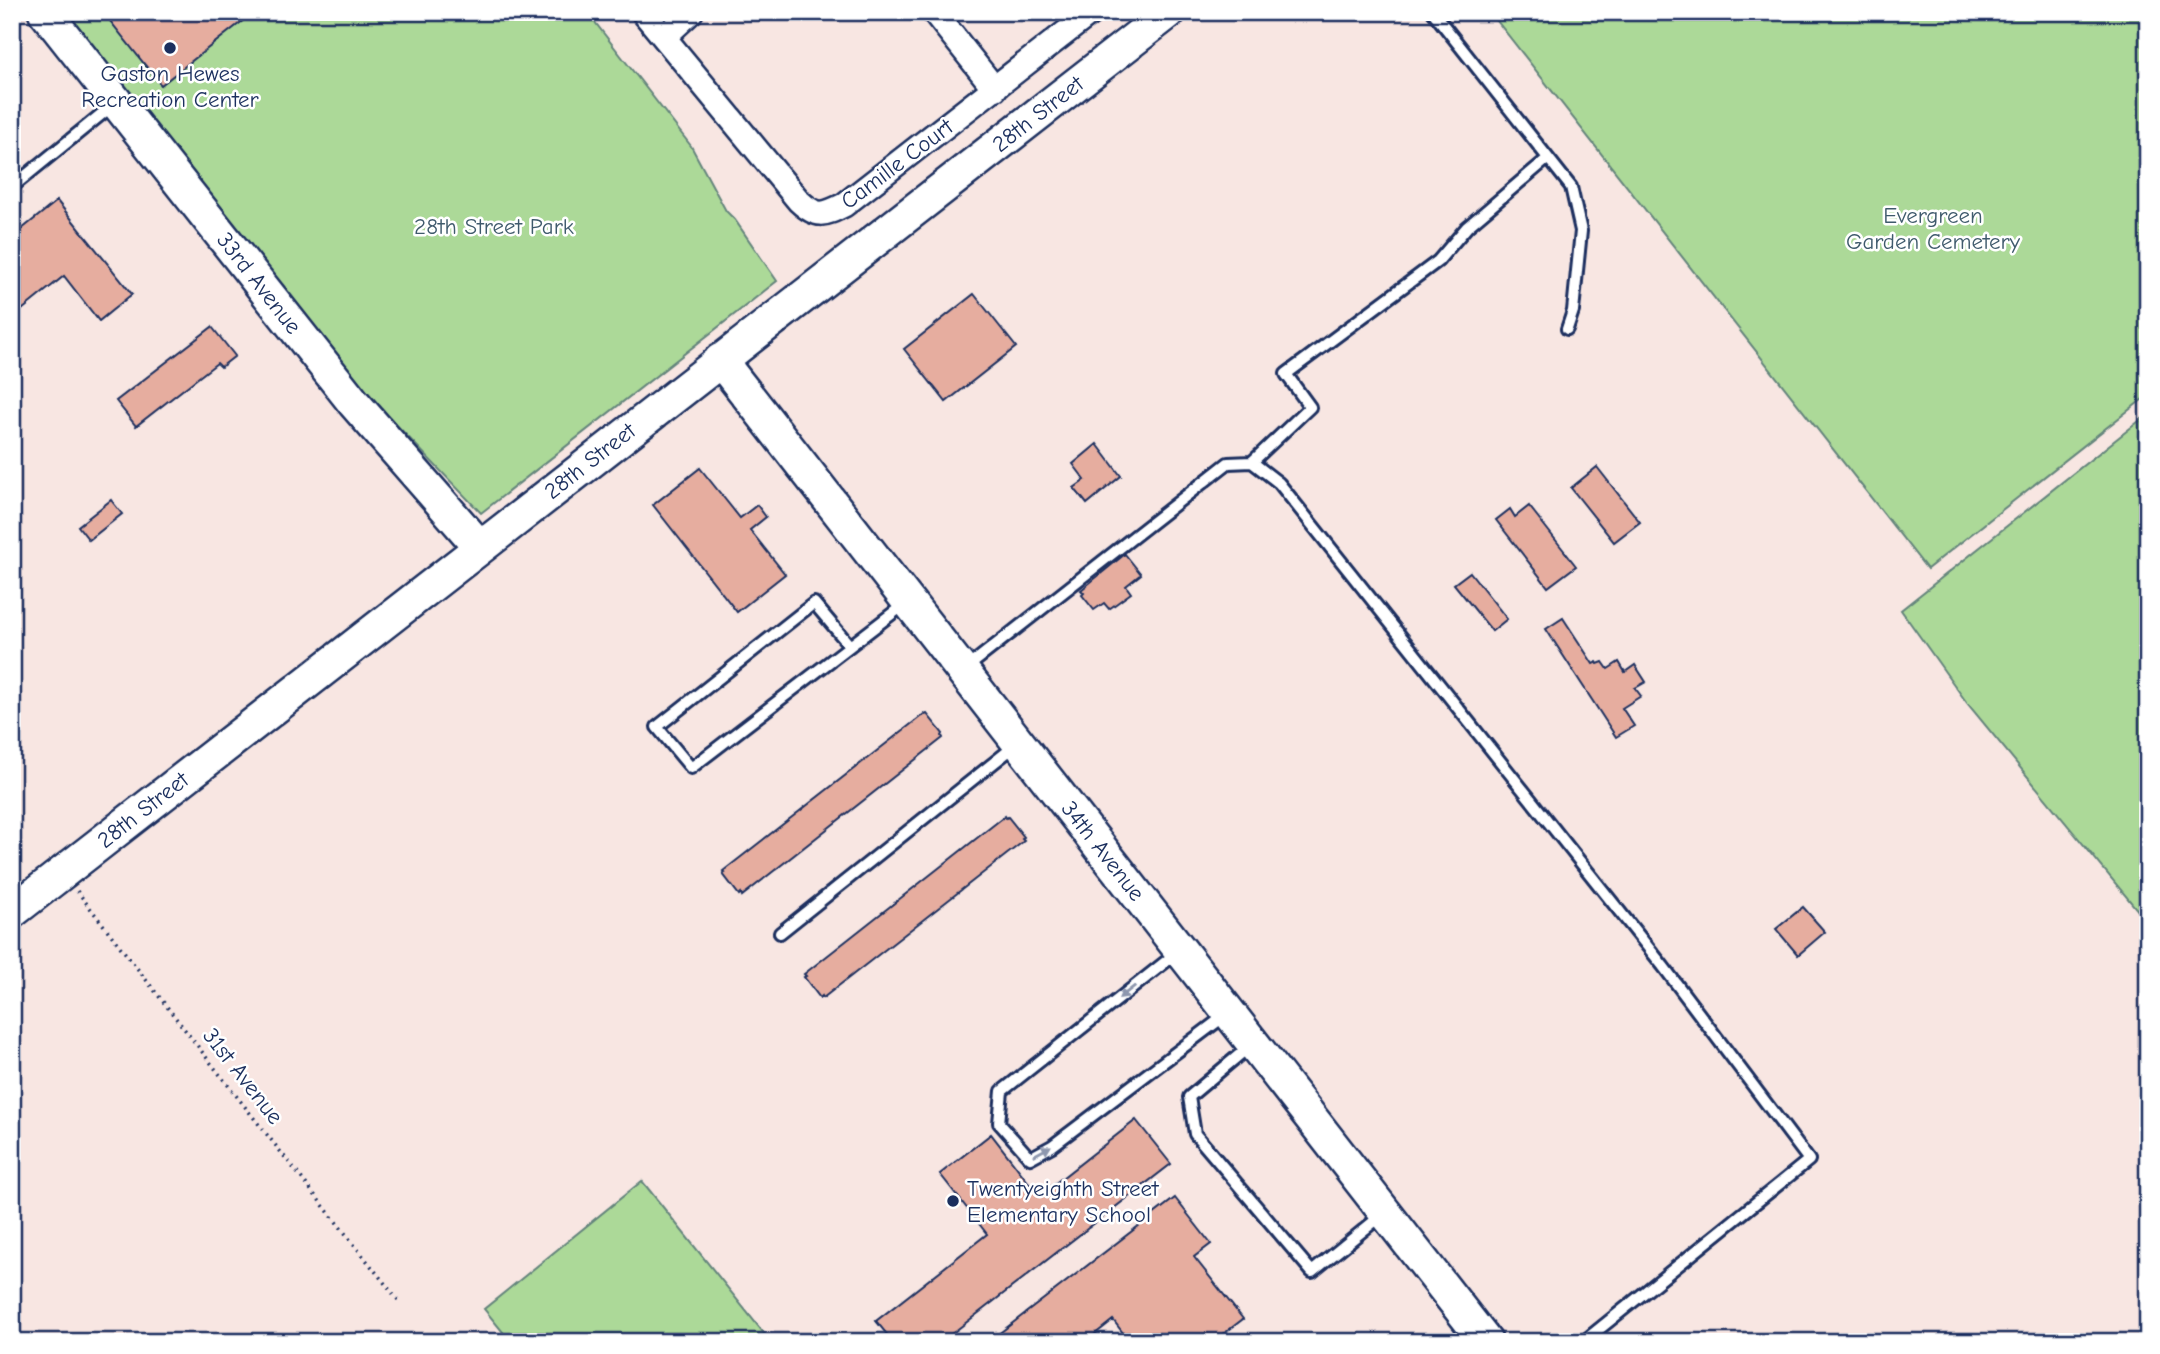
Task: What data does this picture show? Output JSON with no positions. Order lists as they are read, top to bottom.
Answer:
{
  "streets": {
    "street": [
      "28th Street",
      "Camille Court",
      "33rd Avenue",
      "34th Avenue"
    ],
    "path": ["31st Avenue"]
  },
  "crossings": [
    ["28th Street", "33rd Avenue"],
    ["28th Street", "34th Avenue"],
    ["28th Street", "31st Avenue"]
  ],
  "parks": ["Evergreen Garden Cemetery", "28th Street Park"],
  "places": ["Gaston Hewes Recreation Center", "Twentyeighth Street Elementary School"]
}
